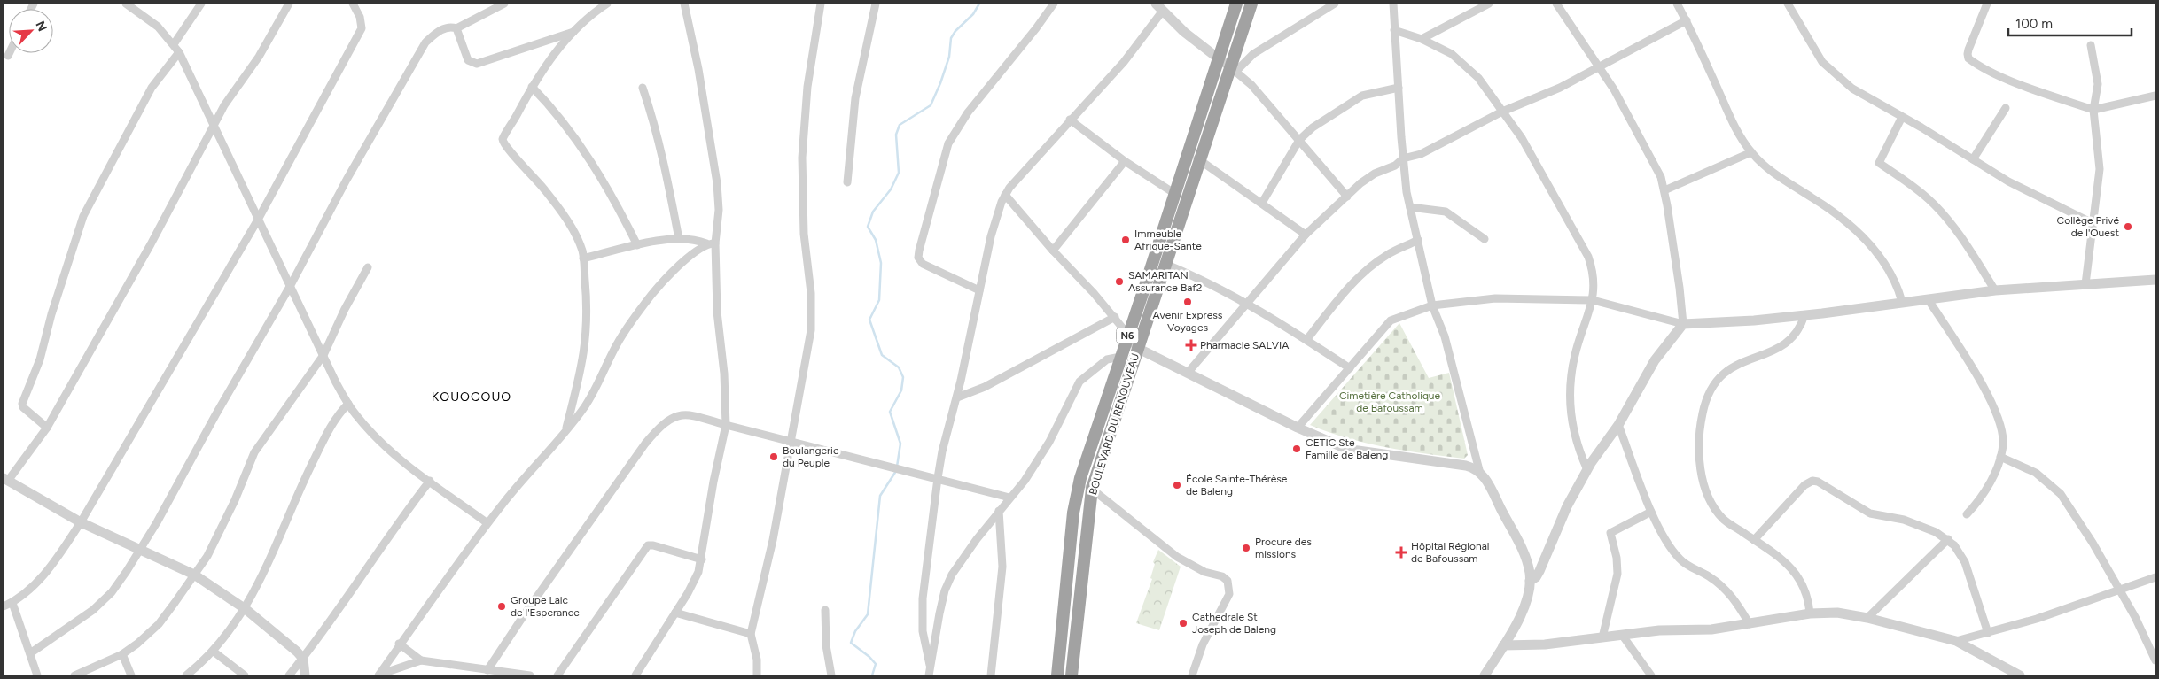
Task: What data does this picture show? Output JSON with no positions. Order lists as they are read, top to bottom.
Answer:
{
  "streets": {
    "highway": ["N6", "BOULEVARD DU RENOUVEAU"]
  },
  "districts": ["KOUOGOUO"],
  "parks": ["Cimetière Catholique de Bafoussam"],
  "places": {
    "other": [
      "Collège Privé de l'Ouest",
      "Immeuble Afrique-Sante",
      "SAMARITAN Assurance Baf2",
      "Avenir Express Voyages",
      "CETIC Ste Famille de Baleng",
      "Boulangerie du Peuple",
      "École Sainte-Thérèse de Baleng",
      "Procure des missions",
      "Groupe Laic de l'Esperance",
      "Cathedrale St Joseph de Baleng"
    ],
    "health": ["Pharmacie SALVIA", "Hôpital Régional de Bafoussam"]
  },
  "scale_bar": "100 m",
  "north": "top right"
}
